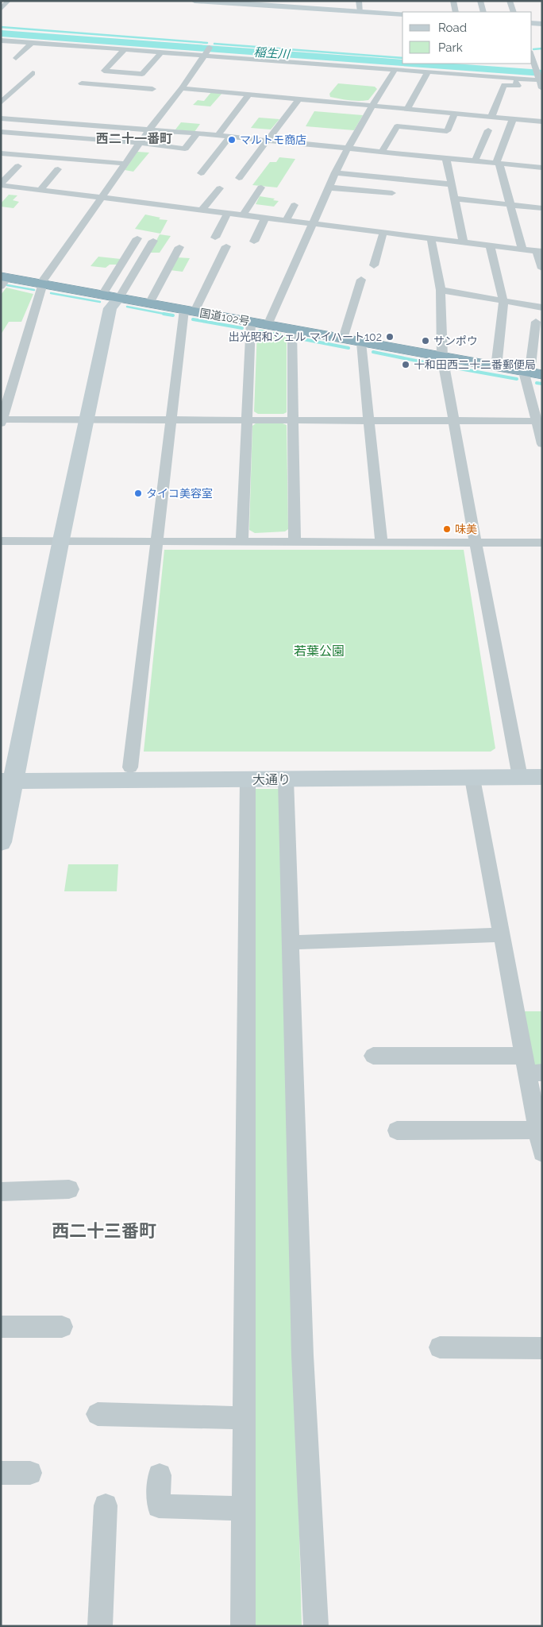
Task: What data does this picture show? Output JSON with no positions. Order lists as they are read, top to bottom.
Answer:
{
  "streets": {
    "highway": ["国道102号"],
    "street": ["大通り"]
  },
  "districts": ["西二十一番町", "西二十三番町"],
  "water": ["稲生川"],
  "parks": ["若葉公園"],
  "places": [
    "マルトモ商店",
    "出光昭和シェル マイハート102",
    "サンポウ",
    "十和田西二十二番郵便局",
    "タイコ美容室",
    "味美"
  ],
  "legend": ["Road", "Park"]
}
